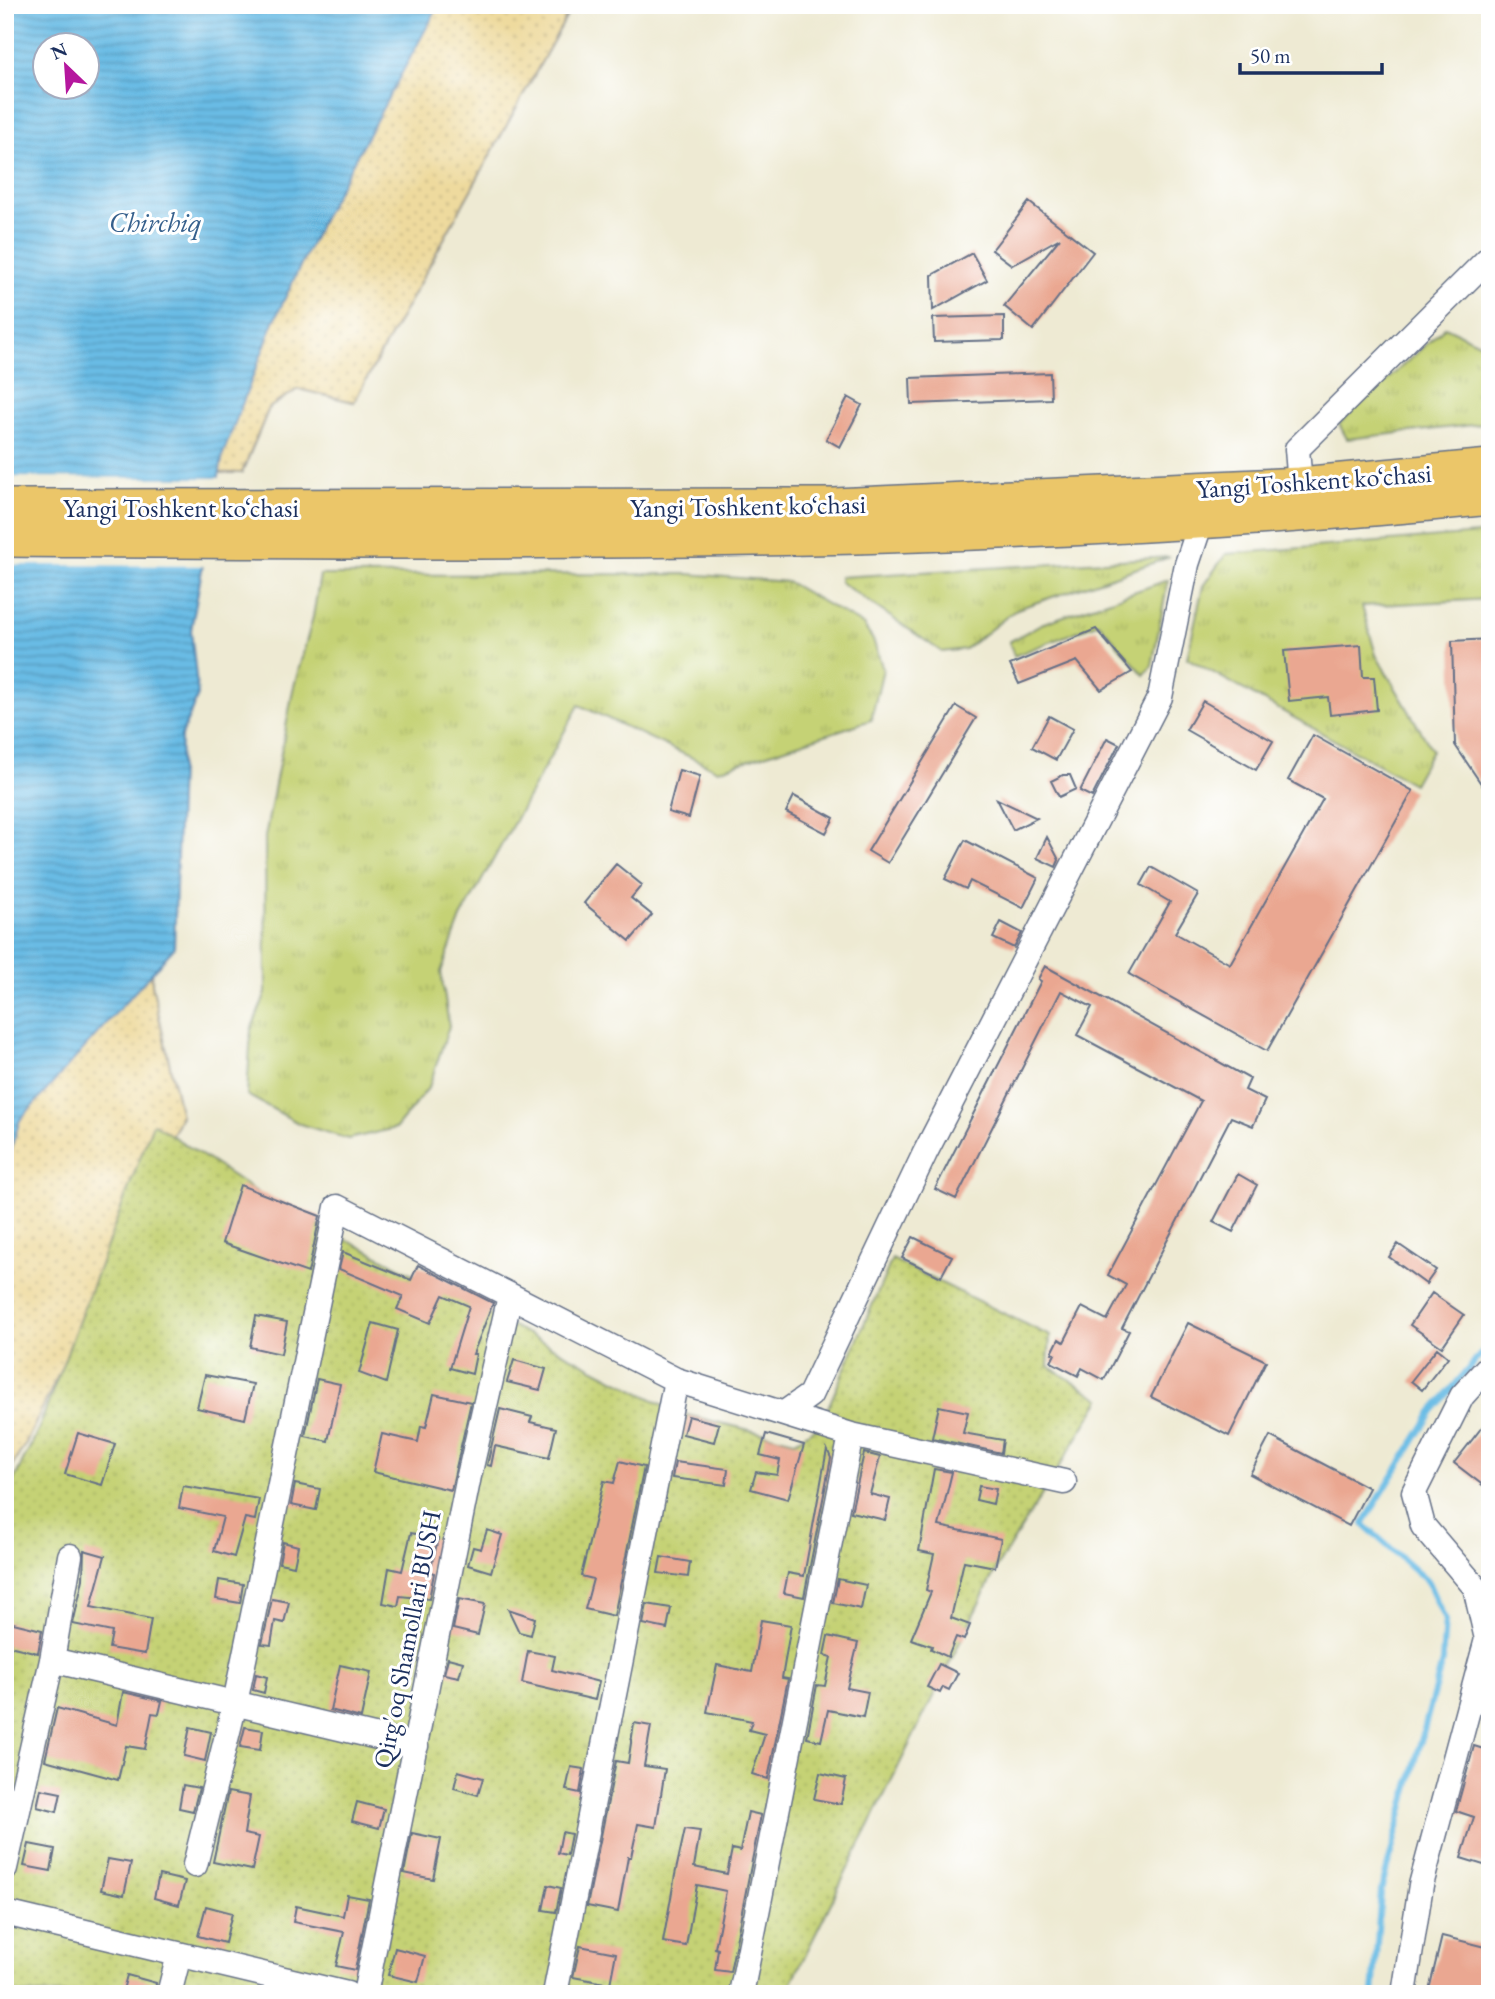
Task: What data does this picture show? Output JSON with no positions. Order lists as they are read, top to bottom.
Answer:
{
  "streets": {
    "highway": ["Yangi Toshkent ko‘chasi"],
    "street": ["Qirg'oq Shamollari BUSH"]
  },
  "water": ["Chirchiq"],
  "scale_bar": "50 m",
  "north": "top left"
}
